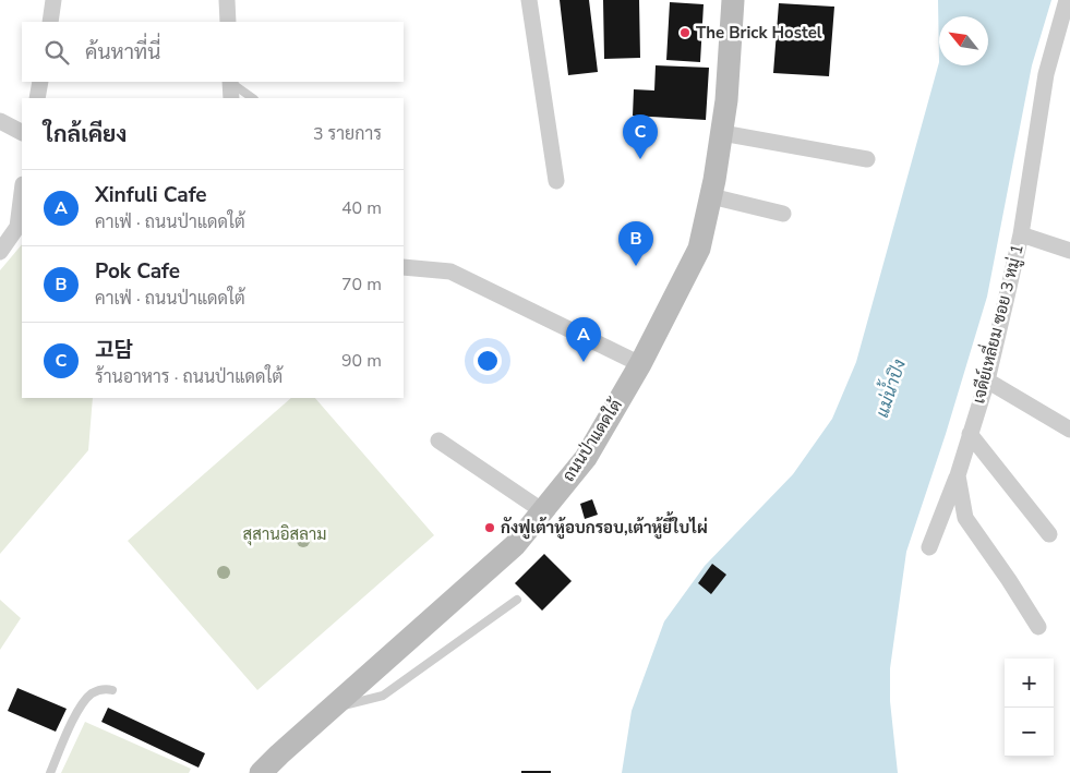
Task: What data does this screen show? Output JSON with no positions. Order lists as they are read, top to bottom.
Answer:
{
  "streets": {
    "street": ["เจดีย์เหลี่ยม ซอย 3 หมู่ 1", "ถนนป่าแดดใต้"]
  },
  "water": ["แม่น้ำปิง"],
  "parks": ["สุสานอิสลาม"],
  "places": ["The Brick Hostel", "กังฟูเต้าหู้อบกรอบ,เต้าหู้ยี้ใบไผ่"],
  "north": "top left",
  "page": {
    "search": "ค้นหาที่นี่",
    "heading": ["ใกล้เคียง", "3 รายการ"],
    "pins": ["C", "B", "A"],
    "list": [
      {
        "mark": "A",
        "name": "Xinfuli Cafe",
        "note": "คาเฟ่ · ถนนป่าแดดใต้",
        "value": "40 m"
      },
      {
        "mark": "B",
        "name": "Pok Cafe",
        "note": "คาเฟ่ · ถนนป่าแดดใต้",
        "value": "70 m"
      },
      {
        "mark": "C",
        "name": "고담",
        "note": "ร้านอาหาร · ถนนป่าแดดใต้",
        "value": "90 m"
      }
    ],
    "map_buttons": ["+", "−"]
  }
}
